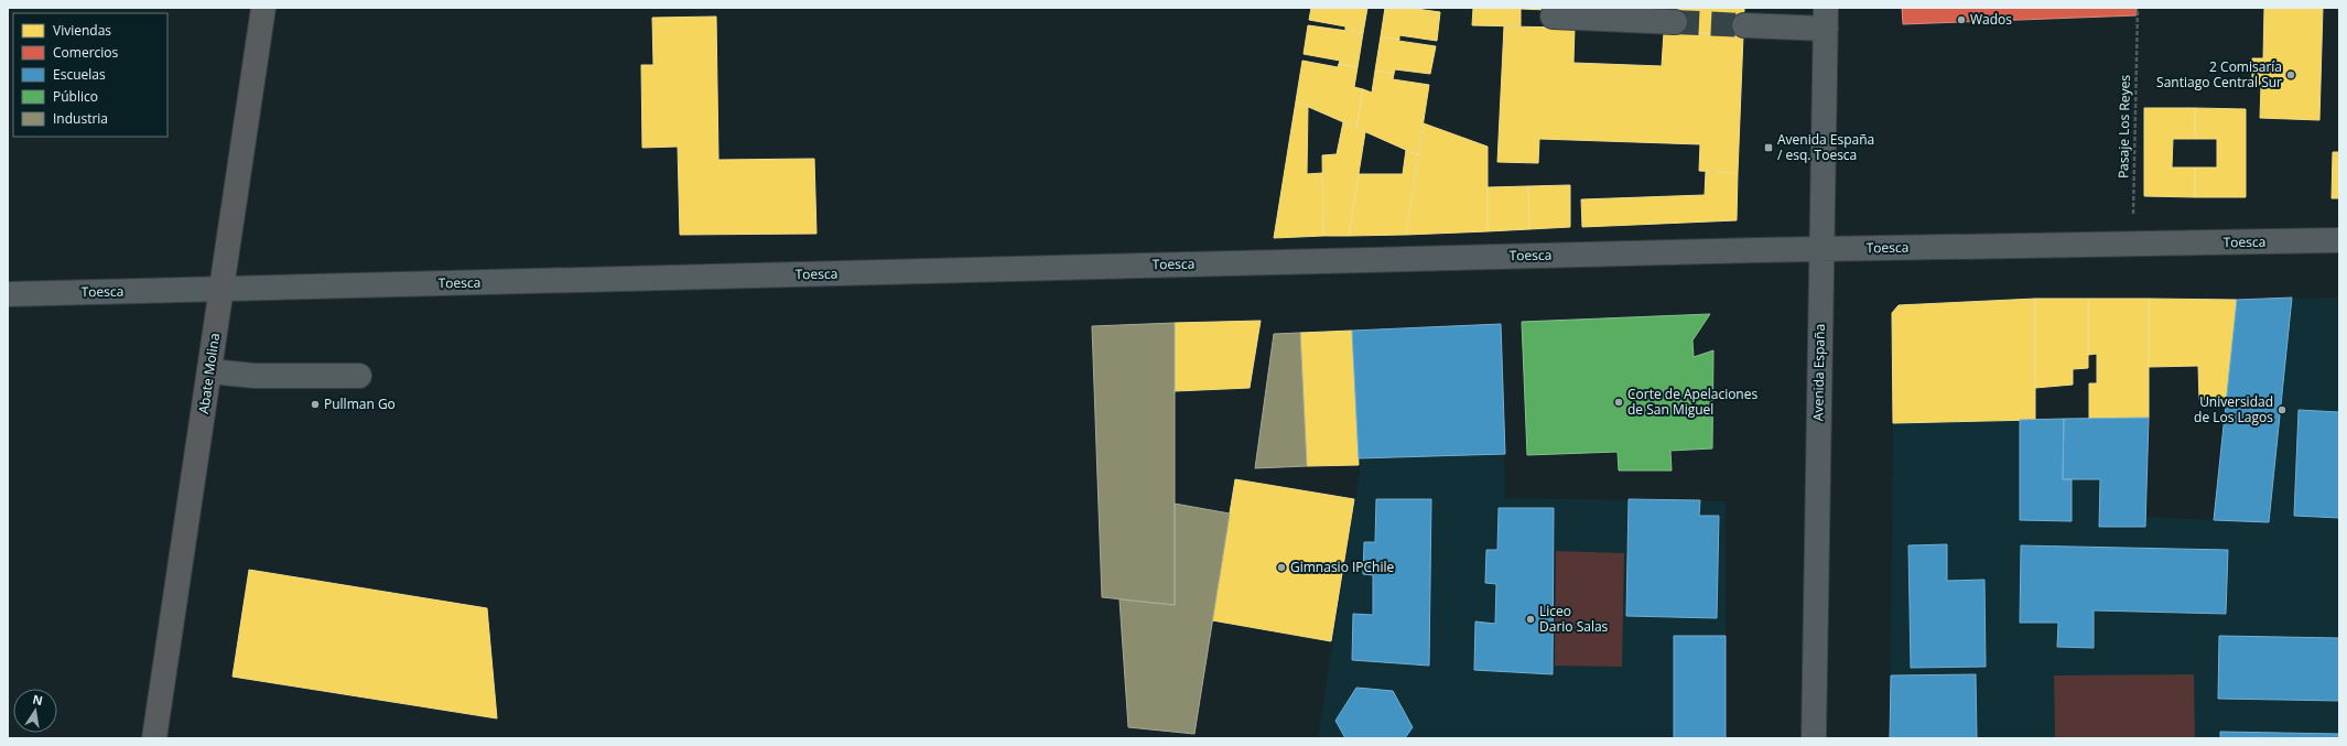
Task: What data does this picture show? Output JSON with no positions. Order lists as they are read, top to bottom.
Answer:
{
  "streets": {
    "main road": ["Abate Molina"],
    "street": ["Toesca", "Avenida España"],
    "path": ["Pasaje Los Reyes"]
  },
  "crossings": [
    ["Pasaje Los Reyes", "Toesca"],
    ["Toesca", "Avenida España"],
    ["Toesca", "Abate Molina"]
  ],
  "places": {
    "other": [
      "Wados",
      "2 Comisaría Santiago Central Sur",
      "Corte de Apelaciones de San Miguel",
      "Pullman Go",
      "Universidad de Los Lagos",
      "Gimnasio IPChile",
      "Liceo Dario Salas"
    ],
    "transit": ["Avenida España / esq. Toesca"]
  },
  "legend": [
    "Viviendas",
    "Comercios",
    "Escuelas",
    "Público",
    "Industria"
  ],
  "north": "top"
}
